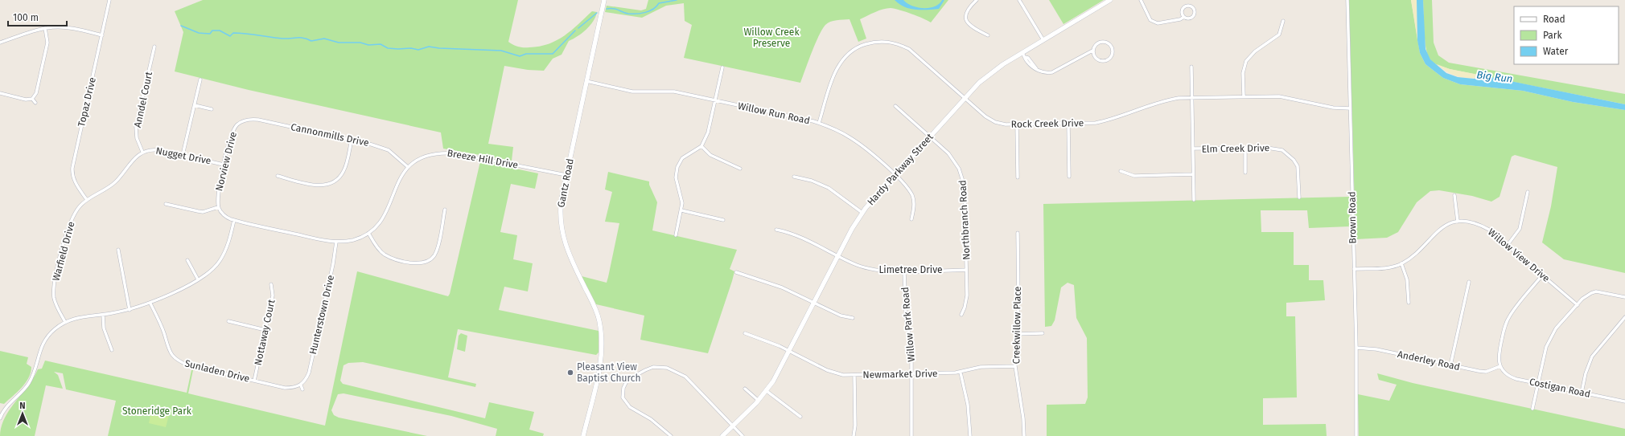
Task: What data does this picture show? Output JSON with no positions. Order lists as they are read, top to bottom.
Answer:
{
  "streets": {
    "main road": ["Hardy Parkway Street", "Gantz Road"],
    "street": [
      "Anndel Court",
      "Topaz Drive",
      "Willow Run Road",
      "Rock Creek Drive",
      "Cannonmills Drive",
      "Elm Creek Drive",
      "Nugget Drive",
      "Breeze Hill Drive",
      "Norview Drive",
      "Brown Road",
      "Northbranch Road",
      "Warfield Drive",
      "Willow View Drive",
      "Limetree Drive",
      "Hunterstown Drive",
      "Willow Park Road",
      "Creekwillow Place",
      "Nottaway Court",
      "Anderley Road",
      "Sunladen Drive",
      "Newmarket Drive",
      "Costigan Road"
    ]
  },
  "crossings": [
    ["Anndel Court", "Nugget Drive"],
    ["Anndel Court", "Warfield Drive"],
    ["Topaz Drive", "Warfield Drive"],
    ["Willow Run Road", "Rock Creek Drive"],
    ["Willow Run Road", "Hardy Parkway Street"],
    ["Willow Run Road", "Gantz Road"],
    ["Rock Creek Drive", "Hardy Parkway Street"],
    ["Rock Creek Drive", "Brown Road"],
    ["Cannonmills Drive", "Breeze Hill Drive"],
    ["Cannonmills Drive", "Norview Drive"],
    ["Nugget Drive", "Norview Drive"],
    ["Nugget Drive", "Warfield Drive"],
    ["Breeze Hill Drive", "Norview Drive"],
    ["Breeze Hill Drive", "Gantz Road"],
    ["Breeze Hill Drive", "Hunterstown Drive"],
    ["Hardy Parkway Street", "Northbranch Road"],
    ["Hardy Parkway Street", "Limetree Drive"],
    ["Hardy Parkway Street", "Newmarket Drive"],
    ["Brown Road", "Willow View Drive"],
    ["Brown Road", "Anderley Road"],
    ["Northbranch Road", "Limetree Drive"],
    ["Limetree Drive", "Willow Park Road"],
    ["Hunterstown Drive", "Sunladen Drive"],
    ["Willow Park Road", "Newmarket Drive"],
    ["Creekwillow Place", "Newmarket Drive"],
    ["Nottaway Court", "Sunladen Drive"],
    ["Anderley Road", "Costigan Road"]
  ],
  "water": ["Big Run"],
  "parks": ["Willow Creek Preserve", "Stoneridge Park"],
  "places": ["Pleasant View Baptist Church"],
  "legend": ["Road", "Park", "Water"],
  "scale_bar": "100 m",
  "north": "top"
}
